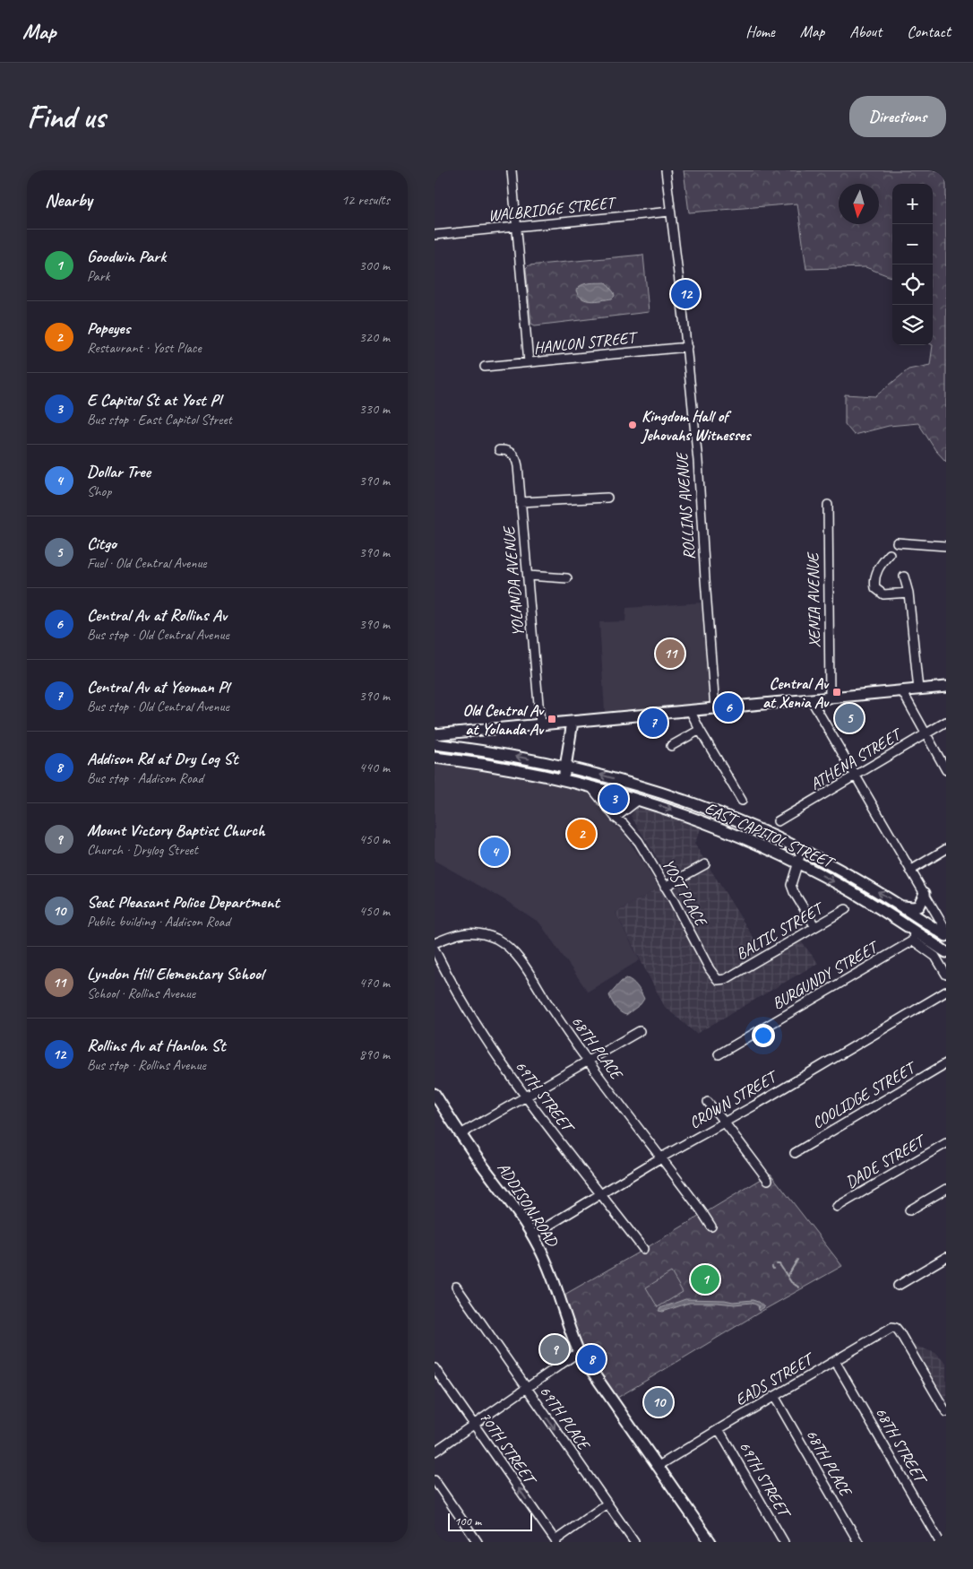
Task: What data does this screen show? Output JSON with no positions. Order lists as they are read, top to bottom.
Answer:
{
  "streets": {
    "main road": ["EAST CAPITOL STREET", "ADDISON ROAD"],
    "street": [
      "WALBRIDGE STREET",
      "HANLON STREET",
      "ROLLINS AVENUE",
      "YOLANDA AVENUE",
      "XENIA AVENUE",
      "ATHENA STREET",
      "YOST PLACE",
      "BALTIC STREET",
      "BURGUNDY STREET",
      "68TH PLACE",
      "69TH STREET",
      "COOLIDGE STREET",
      "CROWN STREET",
      "DADE STREET",
      "EADS STREET",
      "69TH PLACE",
      "68TH STREET",
      "70TH STREET"
    ]
  },
  "crossings": [
    ["WALBRIDGE STREET", "ROLLINS AVENUE"],
    ["HANLON STREET", "ROLLINS AVENUE"],
    ["EAST CAPITOL STREET", "YOST PLACE"],
    ["EAST CAPITOL STREET", "BURGUNDY STREET"],
    ["YOST PLACE", "BALTIC STREET"],
    ["68TH PLACE", "CROWN STREET"],
    ["68TH PLACE", "EADS STREET"],
    ["69TH STREET", "CROWN STREET"],
    ["69TH STREET", "EADS STREET"],
    ["CROWN STREET", "ADDISON ROAD"],
    ["ADDISON ROAD", "EADS STREET"],
    ["EADS STREET", "68TH STREET"]
  ],
  "one_way": ["69TH PLACE"],
  "places": {
    "other": ["Kingdom Hall of Jehovahs Witnesses"],
    "transit": ["Central Av at Xenia Av", "Old Central Av at Yolanda Av"]
  },
  "scale_bar": "100 m",
  "north": "bottom",
  "page": {
    "header": "Map",
    "nav": [
      "Home",
      "Map",
      "About",
      "Contact"
    ],
    "buttons": "Directions",
    "title": "Find us",
    "heading": ["Nearby", "12 results"],
    "map_buttons": ["+", "−"],
    "list": [
      {
        "mark": "1",
        "name": "Goodwin Park",
        "note": "Park",
        "value": "300 m"
      },
      {
        "mark": "2",
        "name": "Popeyes",
        "note": "Restaurant · Yost Place",
        "value": "320 m"
      },
      {
        "mark": "3",
        "name": "E Capitol St at Yost Pl",
        "note": "Bus stop · East Capitol Street",
        "value": "330 m"
      },
      {
        "mark": "4",
        "name": "Dollar Tree",
        "note": "Shop",
        "value": "390 m"
      },
      {
        "mark": "5",
        "name": "Citgo",
        "note": "Fuel · Old Central Avenue",
        "value": "390 m"
      },
      {
        "mark": "6",
        "name": "Central Av at Rollins Av",
        "note": "Bus stop · Old Central Avenue",
        "value": "390 m"
      },
      {
        "mark": "7",
        "name": "Central Av at Yeoman Pl",
        "note": "Bus stop · Old Central Avenue",
        "value": "390 m"
      },
      {
        "mark": "8",
        "name": "Addison Rd at Dry Log St",
        "note": "Bus stop · Addison Road",
        "value": "440 m"
      },
      {
        "mark": "9",
        "name": "Mount Victory Baptist Church",
        "note": "Church · Drylog Street",
        "value": "450 m"
      },
      {
        "mark": "10",
        "name": "Seat Pleasant Police Department",
        "note": "Public building · Addison Road",
        "value": "450 m"
      },
      {
        "mark": "11",
        "name": "Lyndon Hill Elementary School",
        "note": "School · Rollins Avenue",
        "value": "470 m"
      },
      {
        "mark": "12",
        "name": "Rollins Av at Hanlon St",
        "note": "Bus stop · Rollins Avenue",
        "value": "890 m"
      }
    ],
    "pins": [
      "12",
      "11",
      "6",
      "5",
      "7",
      "3",
      "2",
      "4",
      "1",
      "9",
      "8",
      "10"
    ],
    "scale": "100 m"
  }
}
